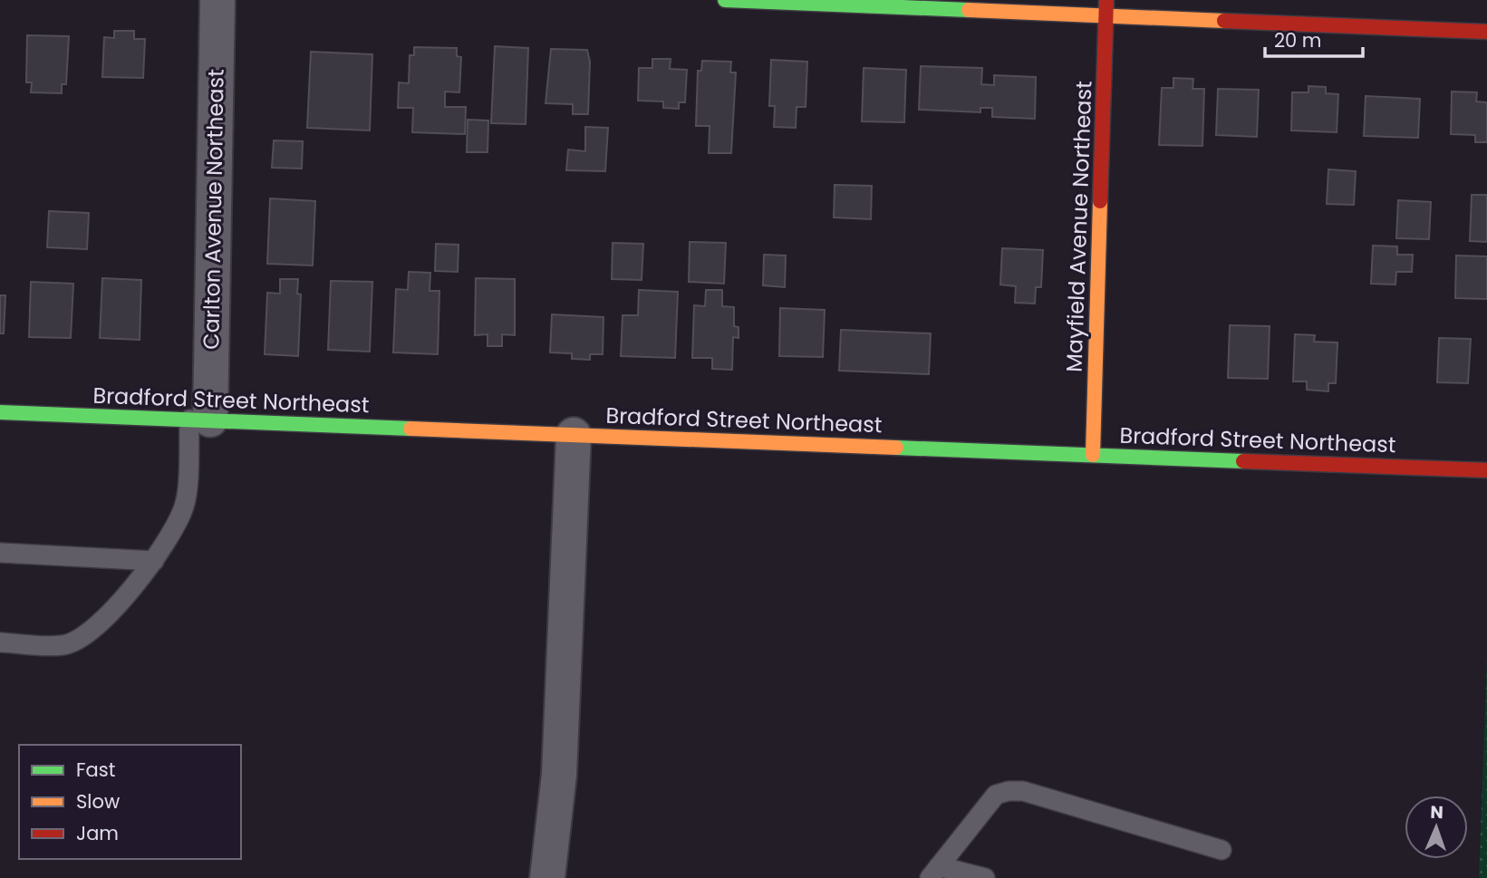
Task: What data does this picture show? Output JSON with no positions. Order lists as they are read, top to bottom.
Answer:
{
  "streets": {
    "street": ["Carlton Avenue Northeast", "Mayfield Avenue Northeast", "Bradford Street Northeast"]
  },
  "crossings": [
    ["Carlton Avenue Northeast", "Bradford Street Northeast"],
    ["Mayfield Avenue Northeast", "Bradford Street Northeast"]
  ],
  "legend": ["Fast", "Slow", "Jam"],
  "scale_bar": "20 m",
  "north": "top"
}
